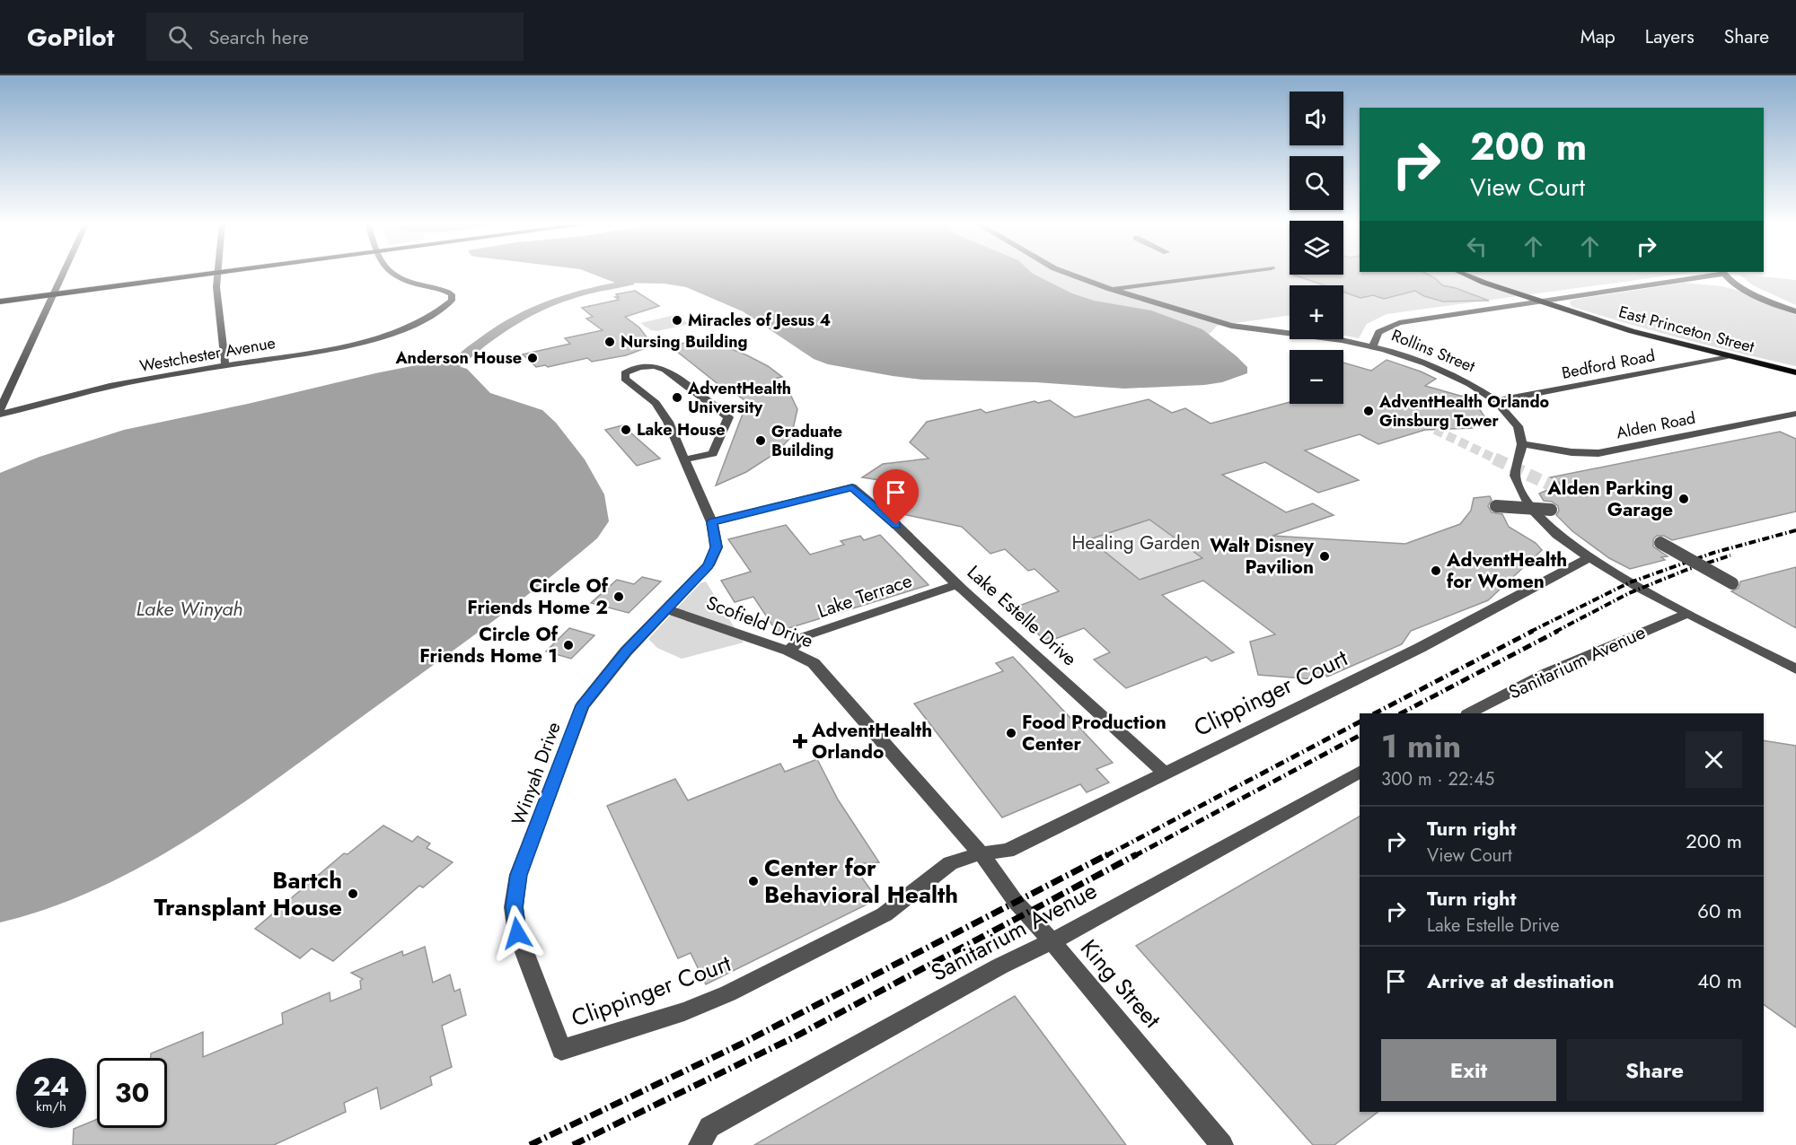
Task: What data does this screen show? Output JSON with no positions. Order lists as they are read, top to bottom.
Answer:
{
  "streets": {
    "main road": ["East Princeton Street"],
    "street": [
      "Rollins Street",
      "Westchester Avenue",
      "Bedford Road",
      "Alden Road",
      "Lake Terrace",
      "Lake Estelle Drive",
      "Scofield Drive",
      "Sanitarium Avenue",
      "Clippinger Court",
      "Winyah Drive",
      "King Street"
    ]
  },
  "crossings": [
    ["East Princeton Street", "Bedford Road"],
    ["Rollins Street", "Bedford Road"],
    ["Rollins Street", "Alden Road"],
    ["Lake Terrace", "Lake Estelle Drive"],
    ["Lake Terrace", "Scofield Drive"],
    ["Lake Estelle Drive", "Clippinger Court"],
    ["Lake Estelle Drive", "Winyah Drive"],
    ["Scofield Drive", "Clippinger Court"],
    ["Scofield Drive", "Winyah Drive"],
    ["Scofield Drive", "King Street"],
    ["Sanitarium Avenue", "King Street"],
    ["Clippinger Court", "Winyah Drive"],
    ["Clippinger Court", "King Street"]
  ],
  "water": ["Lake Winyah"],
  "parks": ["Healing Garden"],
  "places": {
    "other": [
      "Miracles of Jesus 4",
      "Nursing Building",
      "Anderson House",
      "AdventHealth University",
      "AdventHealth Orlando Ginsburg Tower",
      "Lake House",
      "Graduate Building",
      "Alden Parking Garage",
      "Walt Disney Pavilion",
      "AdventHealth for Women",
      "Circle Of Friends Home 2",
      "Circle Of Friends Home 1",
      "Food Production Center",
      "Center for Behavioral Health",
      "Bartch Transplant House"
    ],
    "health": ["AdventHealth Orlando"]
  },
  "page": {
    "header": "GoPilot",
    "search": "Search here",
    "nav": ["Map", "Layers", "Share"],
    "map_buttons": ["+", "−"],
    "turn": ["200 m", "View Court"],
    "heading": ["1 min", "300 m · 22:45"],
    "list": [
      {
        "name": "Turn right",
        "note": "View Court",
        "value": "200 m"
      },
      {
        "name": "Turn right",
        "note": "Lake Estelle Drive",
        "value": "60 m"
      },
      {
        "name": "Arrive at destination",
        "value": "40 m"
      }
    ],
    "buttons": ["Exit", "Share"],
    "speed": "24 km/h",
    "limit": "30"
  }
}
